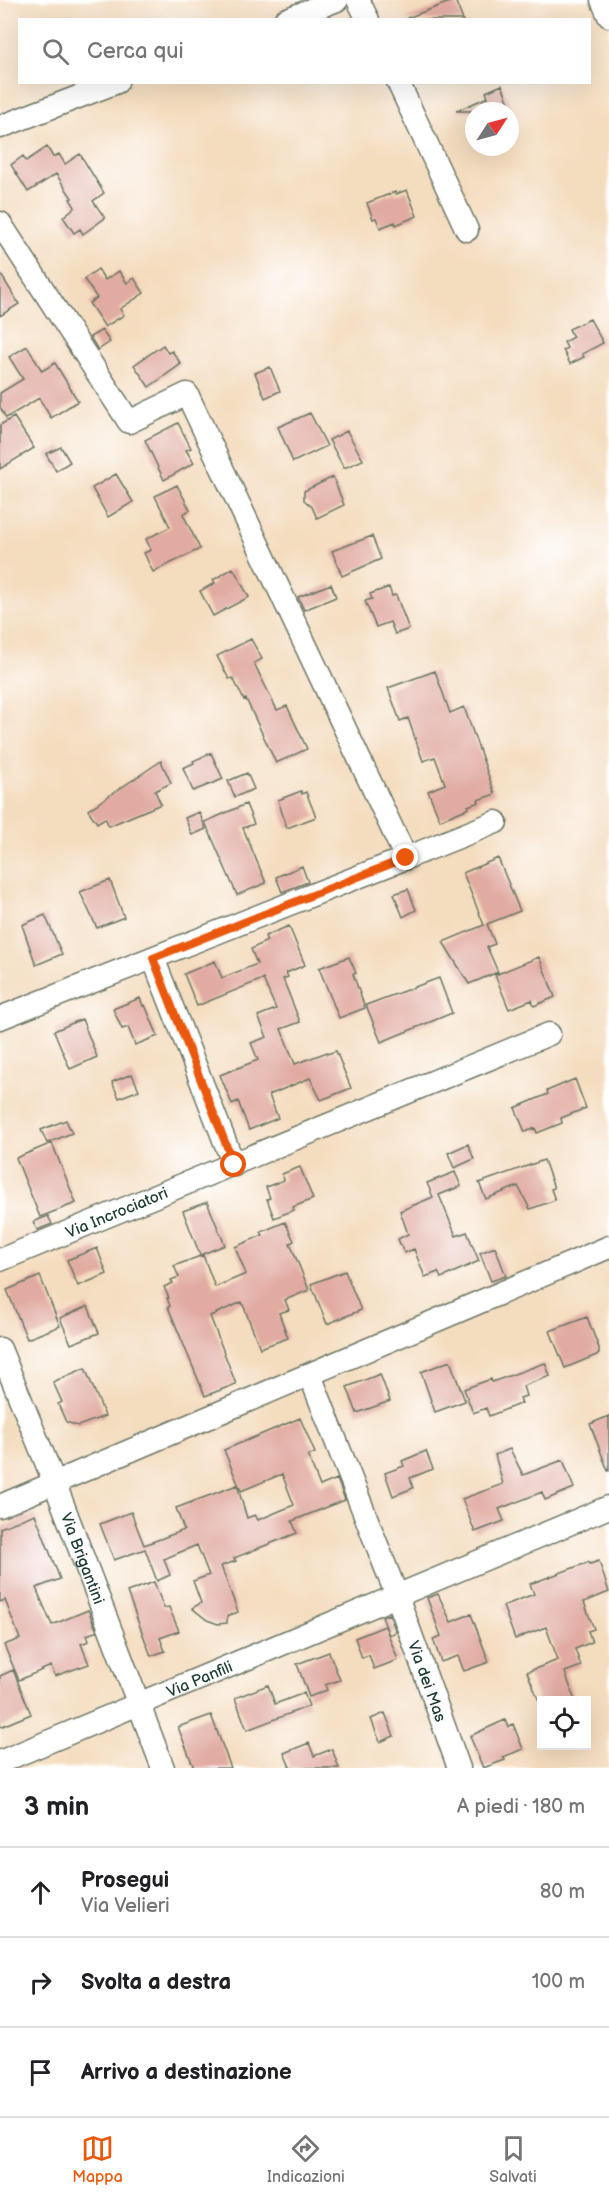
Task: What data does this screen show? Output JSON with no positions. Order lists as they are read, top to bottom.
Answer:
{
  "streets": {
    "street": [
      "Via Incrociatori",
      "Via Brigantini",
      "Via Panfili",
      "Via dei Mas"
    ]
  },
  "crossings": [
    ["Via Brigantini", "Via Panfili"],
    ["Via Panfili", "Via dei Mas"]
  ],
  "north": "top right",
  "page": {
    "search": "Cerca qui",
    "heading": ["3 min", "A piedi · 180 m"],
    "list": [
      ["Prosegui", "Via Velieri", "80 m"],
      ["Svolta a destra", "100 m"],
      "Arrivo a destinazione"
    ],
    "nav": ["Mappa", "Indicazioni", "Salvati"]
  }
}
